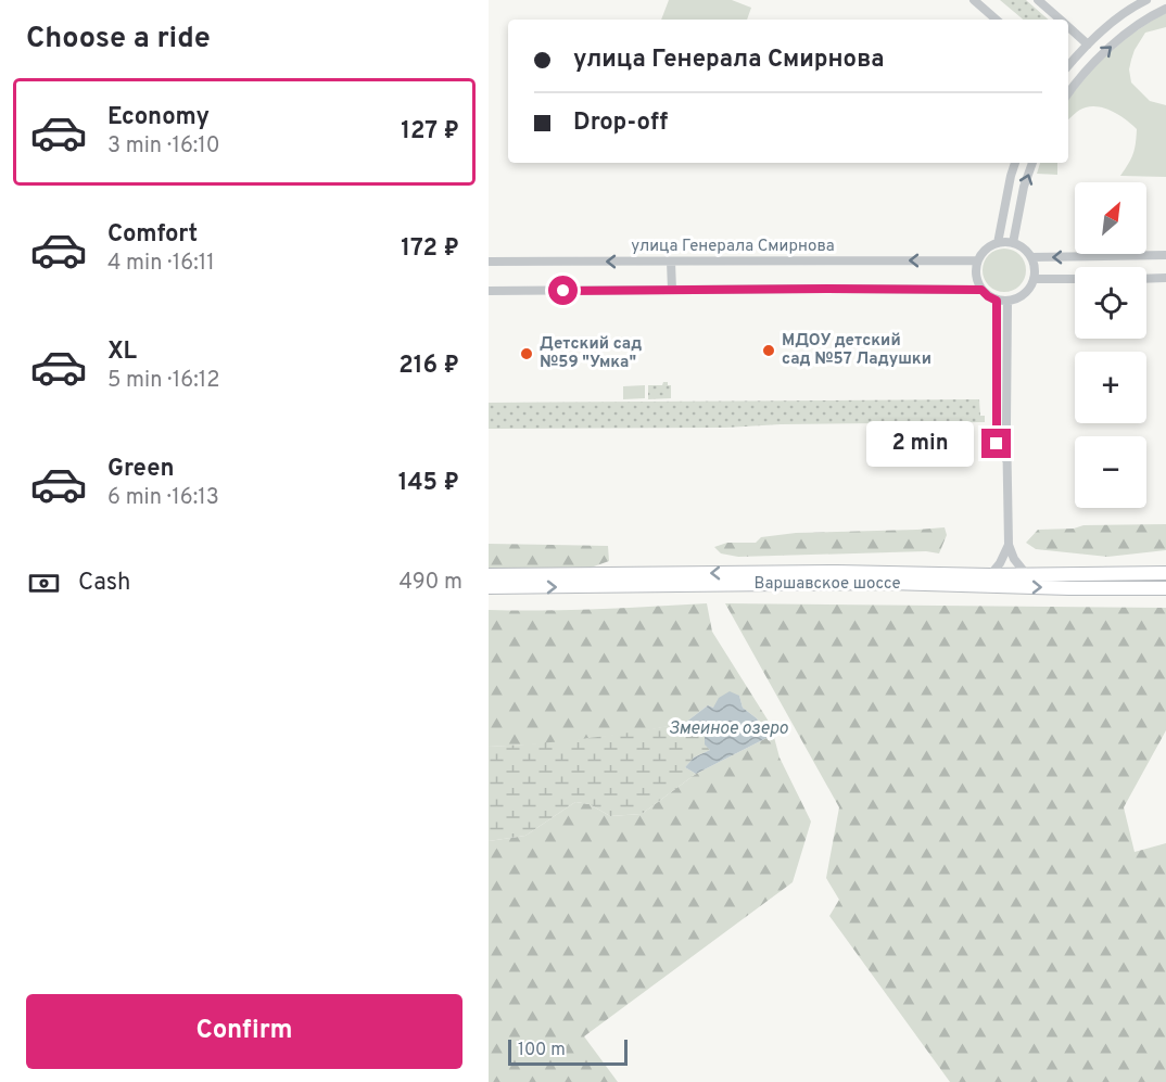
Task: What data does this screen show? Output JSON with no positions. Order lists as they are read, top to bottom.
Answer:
{
  "streets": {
    "main road": ["Варшавское шоссе"],
    "street": ["улица Генерала Смирнова"]
  },
  "water": ["Змеиное озеро"],
  "places": ["МДОУ детский сад №57 Ладушки", "Детский сад №59 \"Умка\""],
  "scale_bar": "100 m",
  "north": "top right",
  "page": {
    "heading": "Choose a ride",
    "banner": ["улица Генерала Смирнова", "Drop-off"],
    "list": [
      {
        "name": "Economy",
        "note": "3 min · 16:10",
        "value": "127 ₽"
      },
      {
        "name": "Comfort",
        "note": "4 min · 16:11",
        "value": "172 ₽"
      },
      {
        "name": "XL",
        "note": "5 min · 16:12",
        "value": "216 ₽"
      },
      {
        "name": "Green",
        "note": "6 min · 16:13",
        "value": "145 ₽"
      }
    ],
    "map_buttons": ["+", "−"],
    "bubble": "2 min",
    "pay": ["Cash", "490 m"],
    "buttons": "Confirm",
    "scale": "100 m"
  }
}
